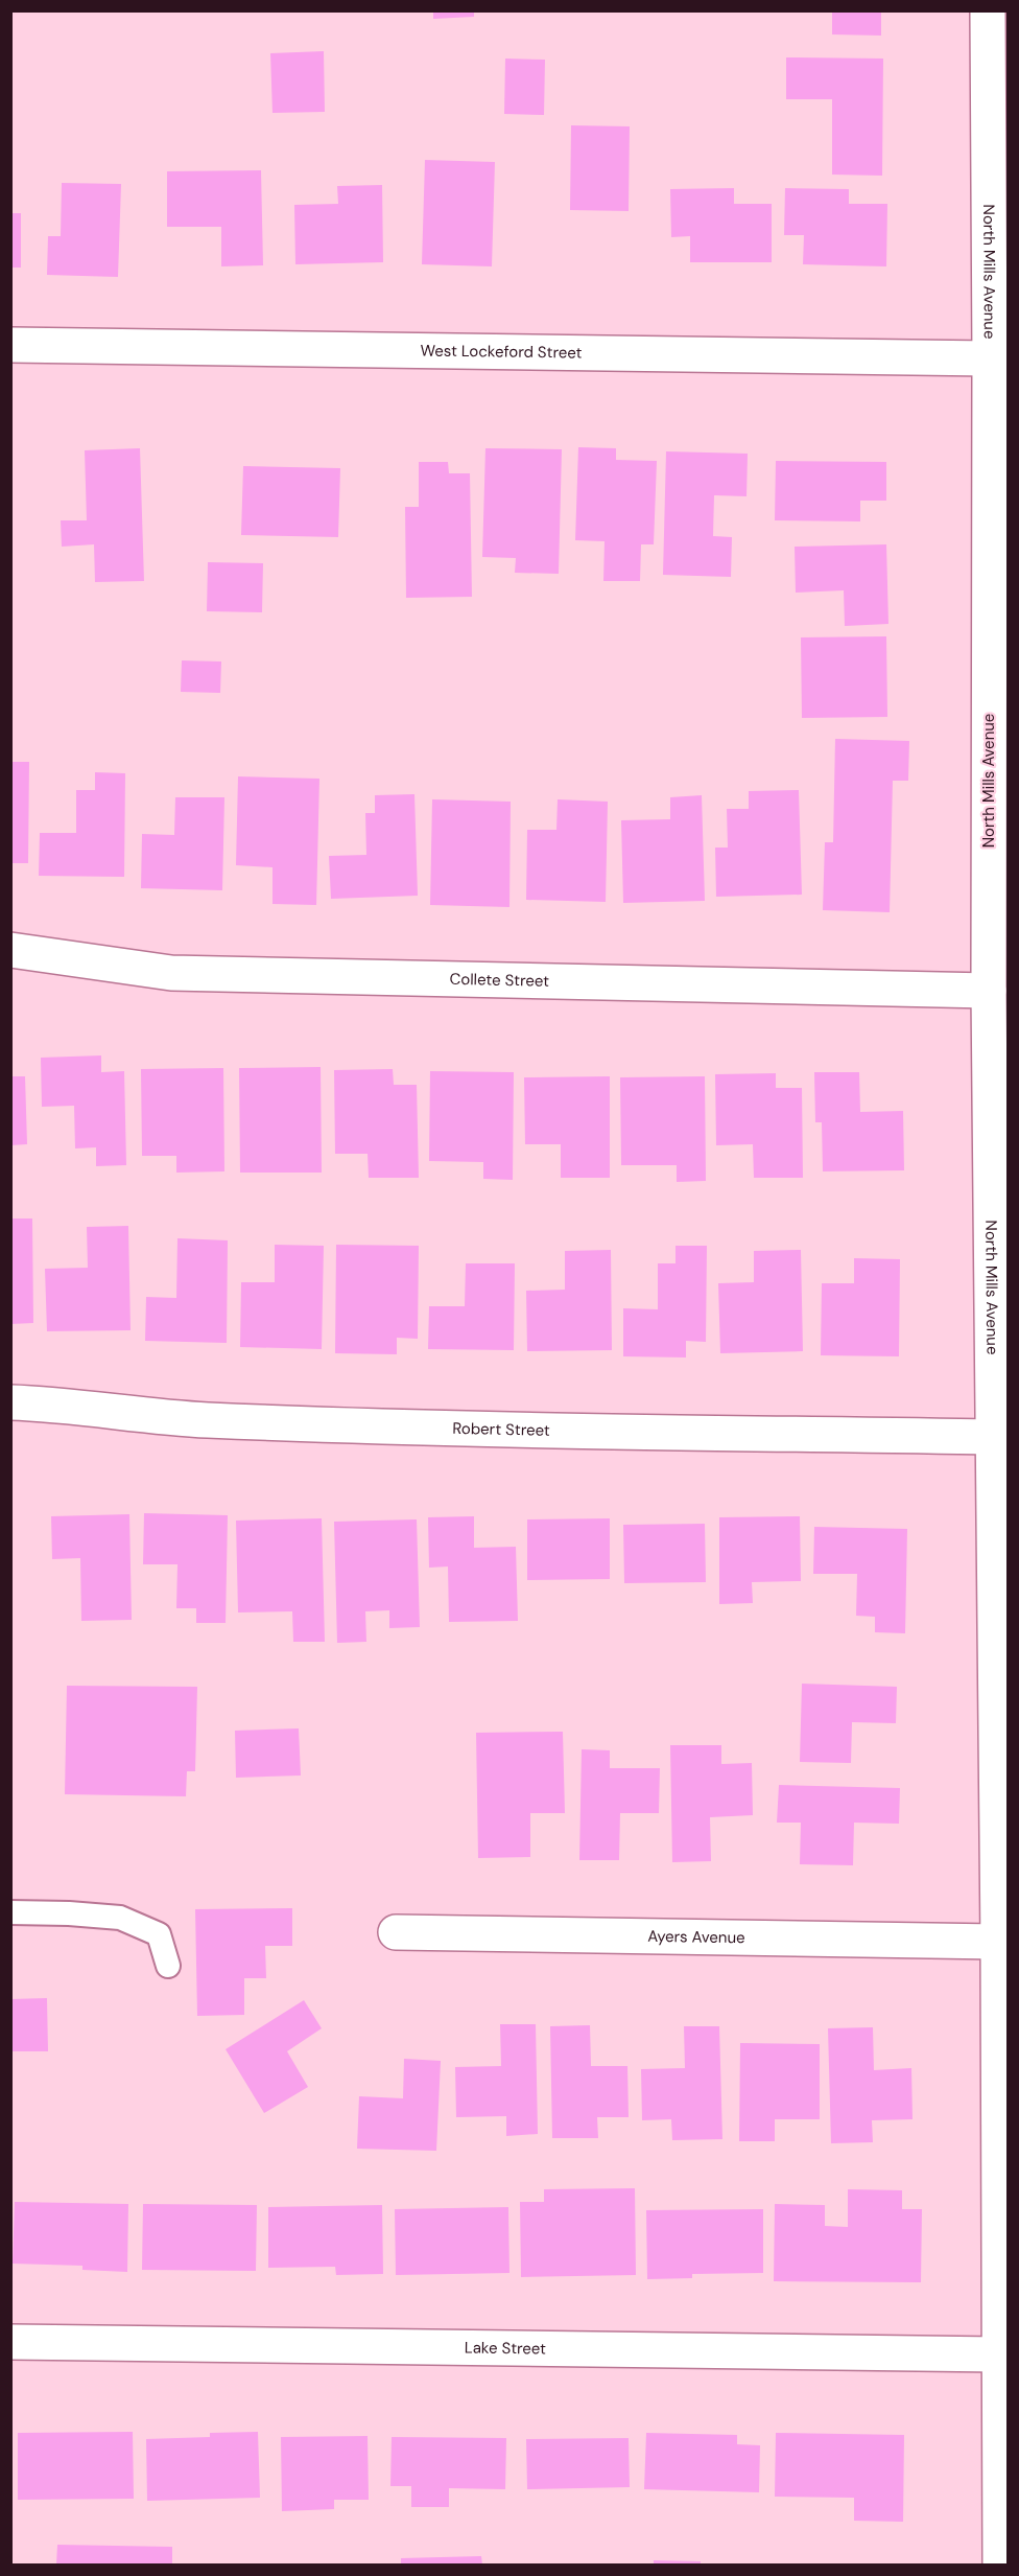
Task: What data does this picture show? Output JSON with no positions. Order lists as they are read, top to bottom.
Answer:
{
  "streets": {
    "street": [
      "North Mills Avenue",
      "West Lockeford Street",
      "Collete Street",
      "Robert Street",
      "Ayers Avenue",
      "Lake Street"
    ]
  },
  "crossings": [
    ["North Mills Avenue", "West Lockeford Street"],
    ["North Mills Avenue", "Collete Street"],
    ["North Mills Avenue", "Robert Street"],
    ["North Mills Avenue", "Ayers Avenue"],
    ["North Mills Avenue", "Lake Street"]
  ]
}
